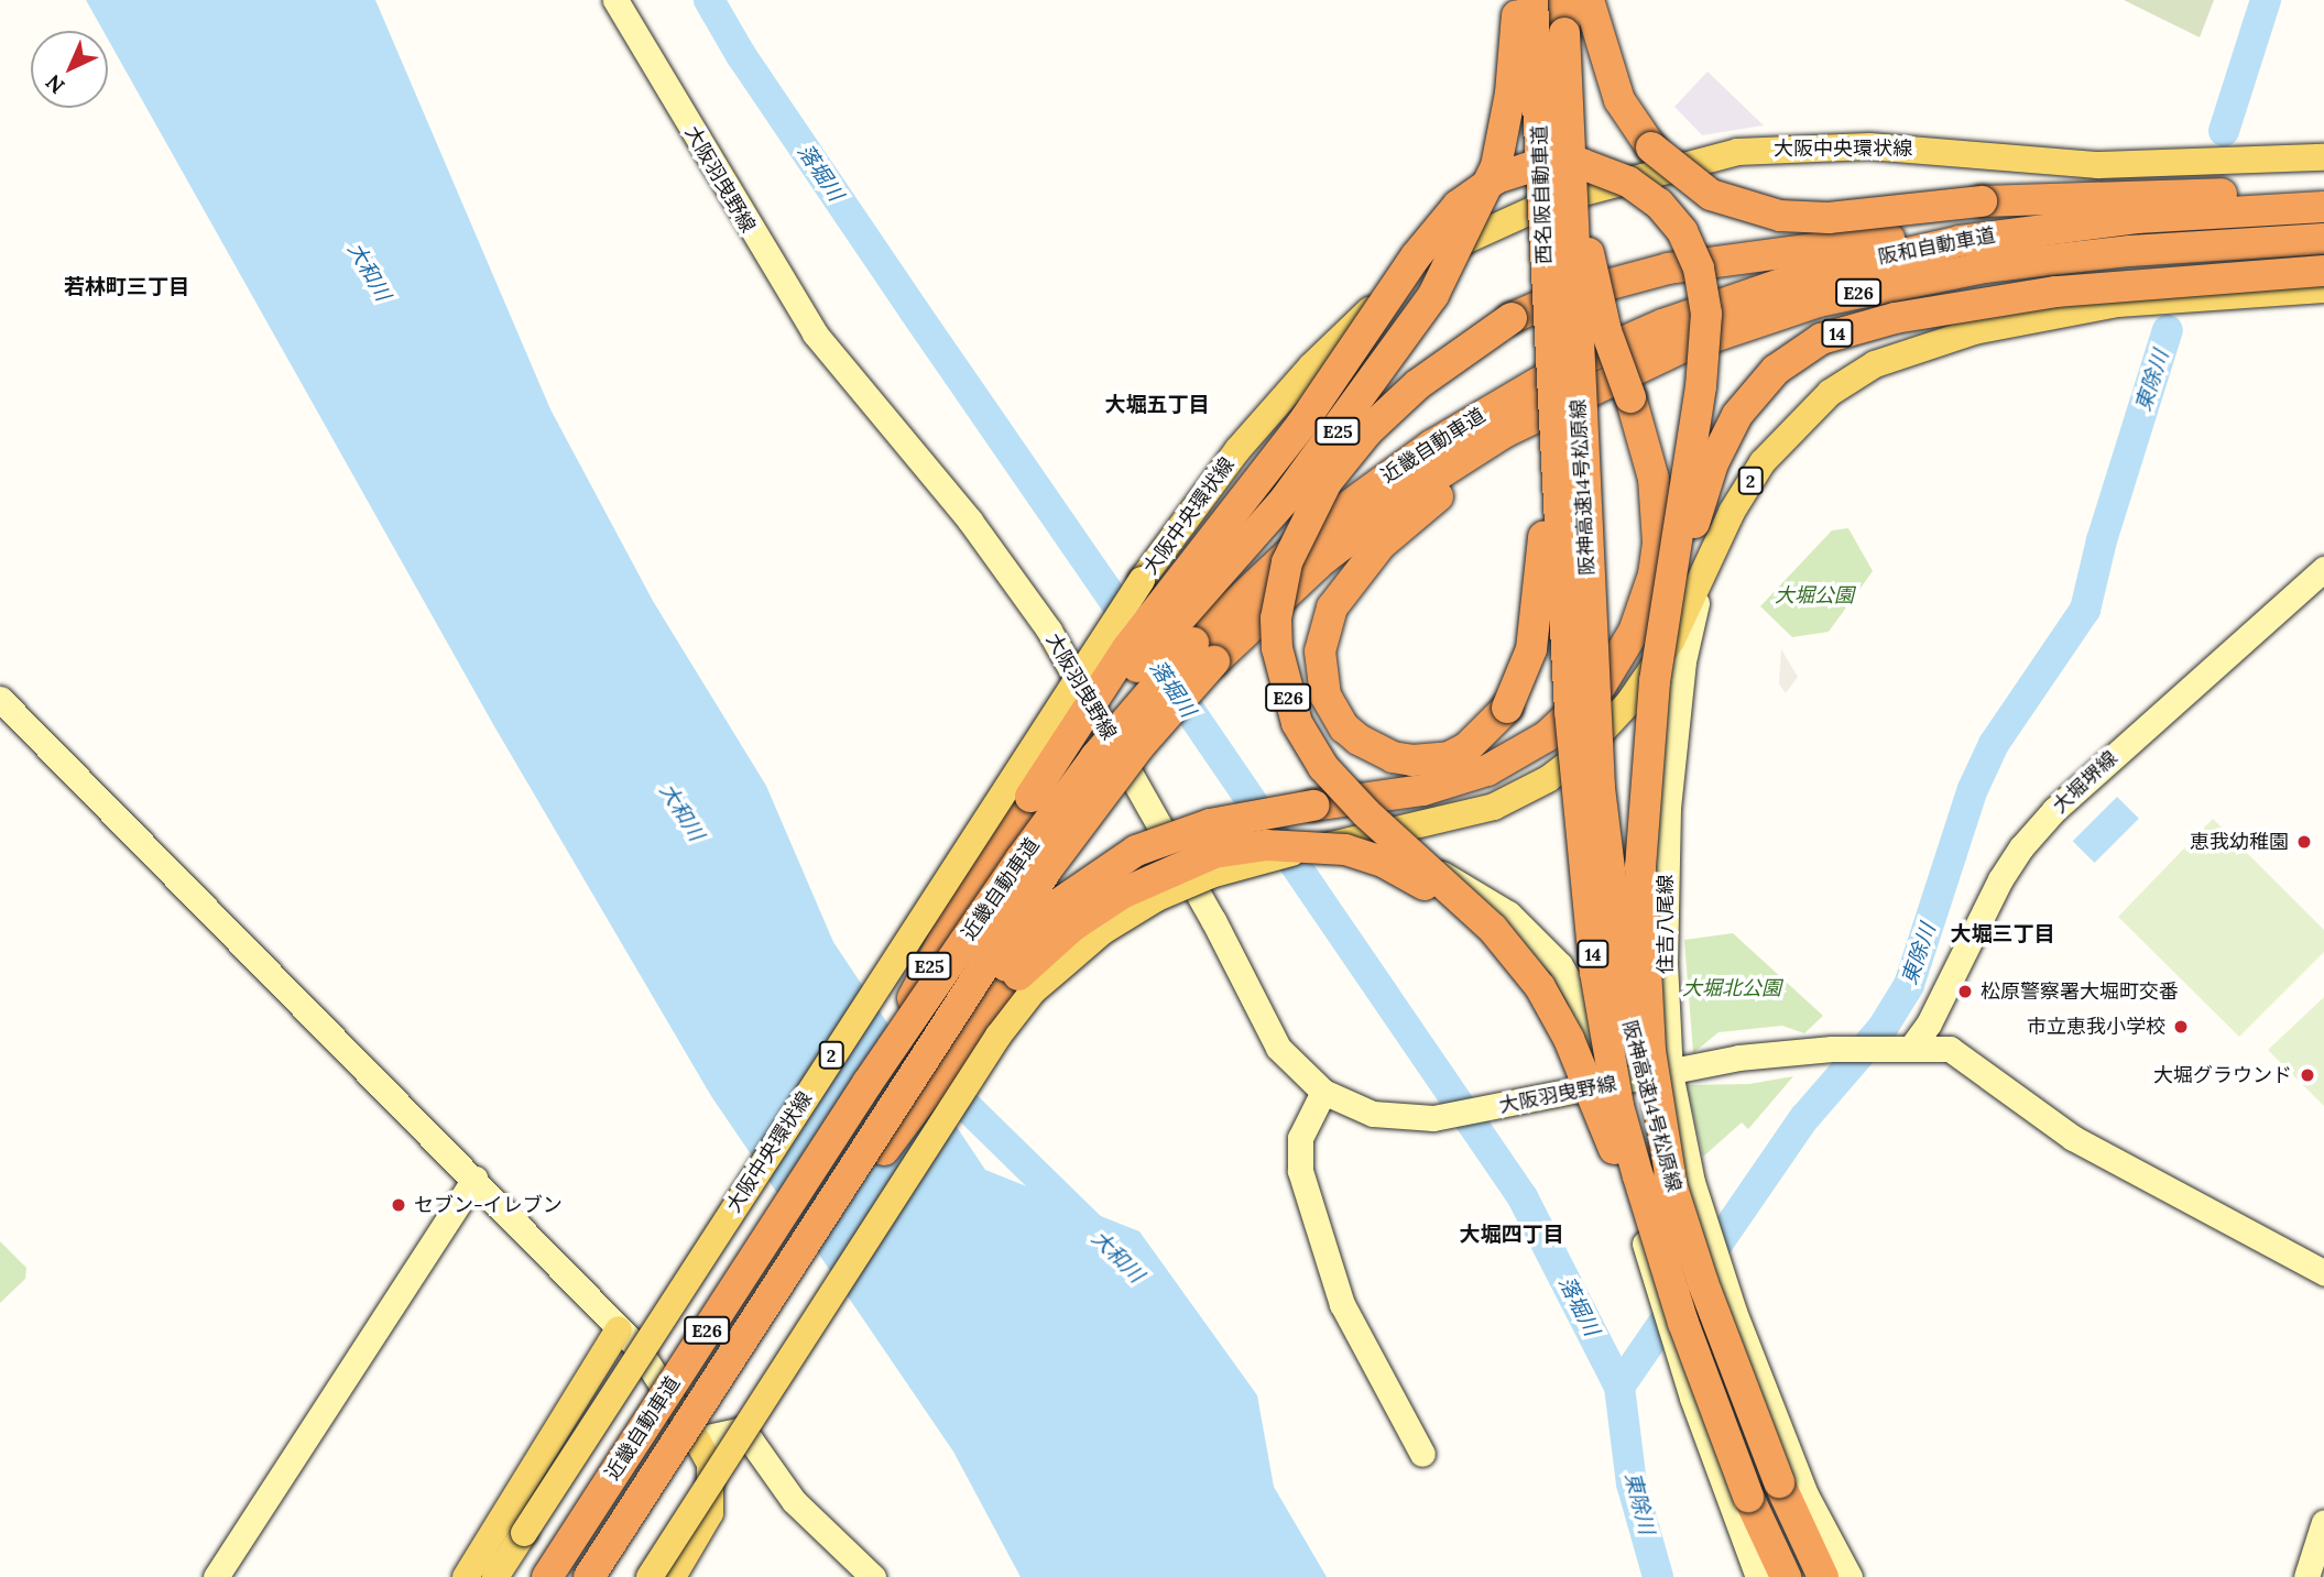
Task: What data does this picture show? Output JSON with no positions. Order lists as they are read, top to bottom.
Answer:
{
  "streets": {
    "highway": [
      "西名阪自動車道",
      "阪和自動車道",
      "E26",
      "14",
      "E25",
      "近畿自動車道",
      "阪神高速14号松原線"
    ],
    "main road": [
      "大阪中央環状線",
      "大阪羽曳野線",
      "2",
      "大堀堺線",
      "住吉八尾線"
    ]
  },
  "crossings": [
    ["大阪羽曳野線", "住吉八尾線"],
    ["西名阪自動車道", "阪和自動車道"],
    ["西名阪自動車道", "E26"],
    ["西名阪自動車道", "近畿自動車道"],
    ["西名阪自動車道", "阪神高速14号松原線"],
    ["阪和自動車道", "E26"],
    ["阪和自動車道", "近畿自動車道"],
    ["阪和自動車道", "阪神高速14号松原線"],
    ["E26", "近畿自動車道"],
    ["E26", "阪神高速14号松原線"],
    ["14", "E25"],
    ["14", "阪神高速14号松原線"],
    ["14", "住吉八尾線"],
    ["E25", "近畿自動車道"],
    ["近畿自動車道", "阪神高速14号松原線"],
    ["2", "住吉八尾線"],
    ["阪神高速14号松原線", "住吉八尾線"]
  ],
  "districts": [
    "若林町三丁目",
    "大堀五丁目",
    "大堀三丁目",
    "大堀四丁目"
  ],
  "water": ["落堀川", "大和川", "東除川"],
  "parks": ["大堀公園", "大堀北公園"],
  "places": [
    "恵我幼稚園",
    "松原警察署大堀町交番",
    "市立恵我小学校",
    "大堀グラウンド",
    "セブン-イレブン"
  ],
  "north": "bottom left"
}
